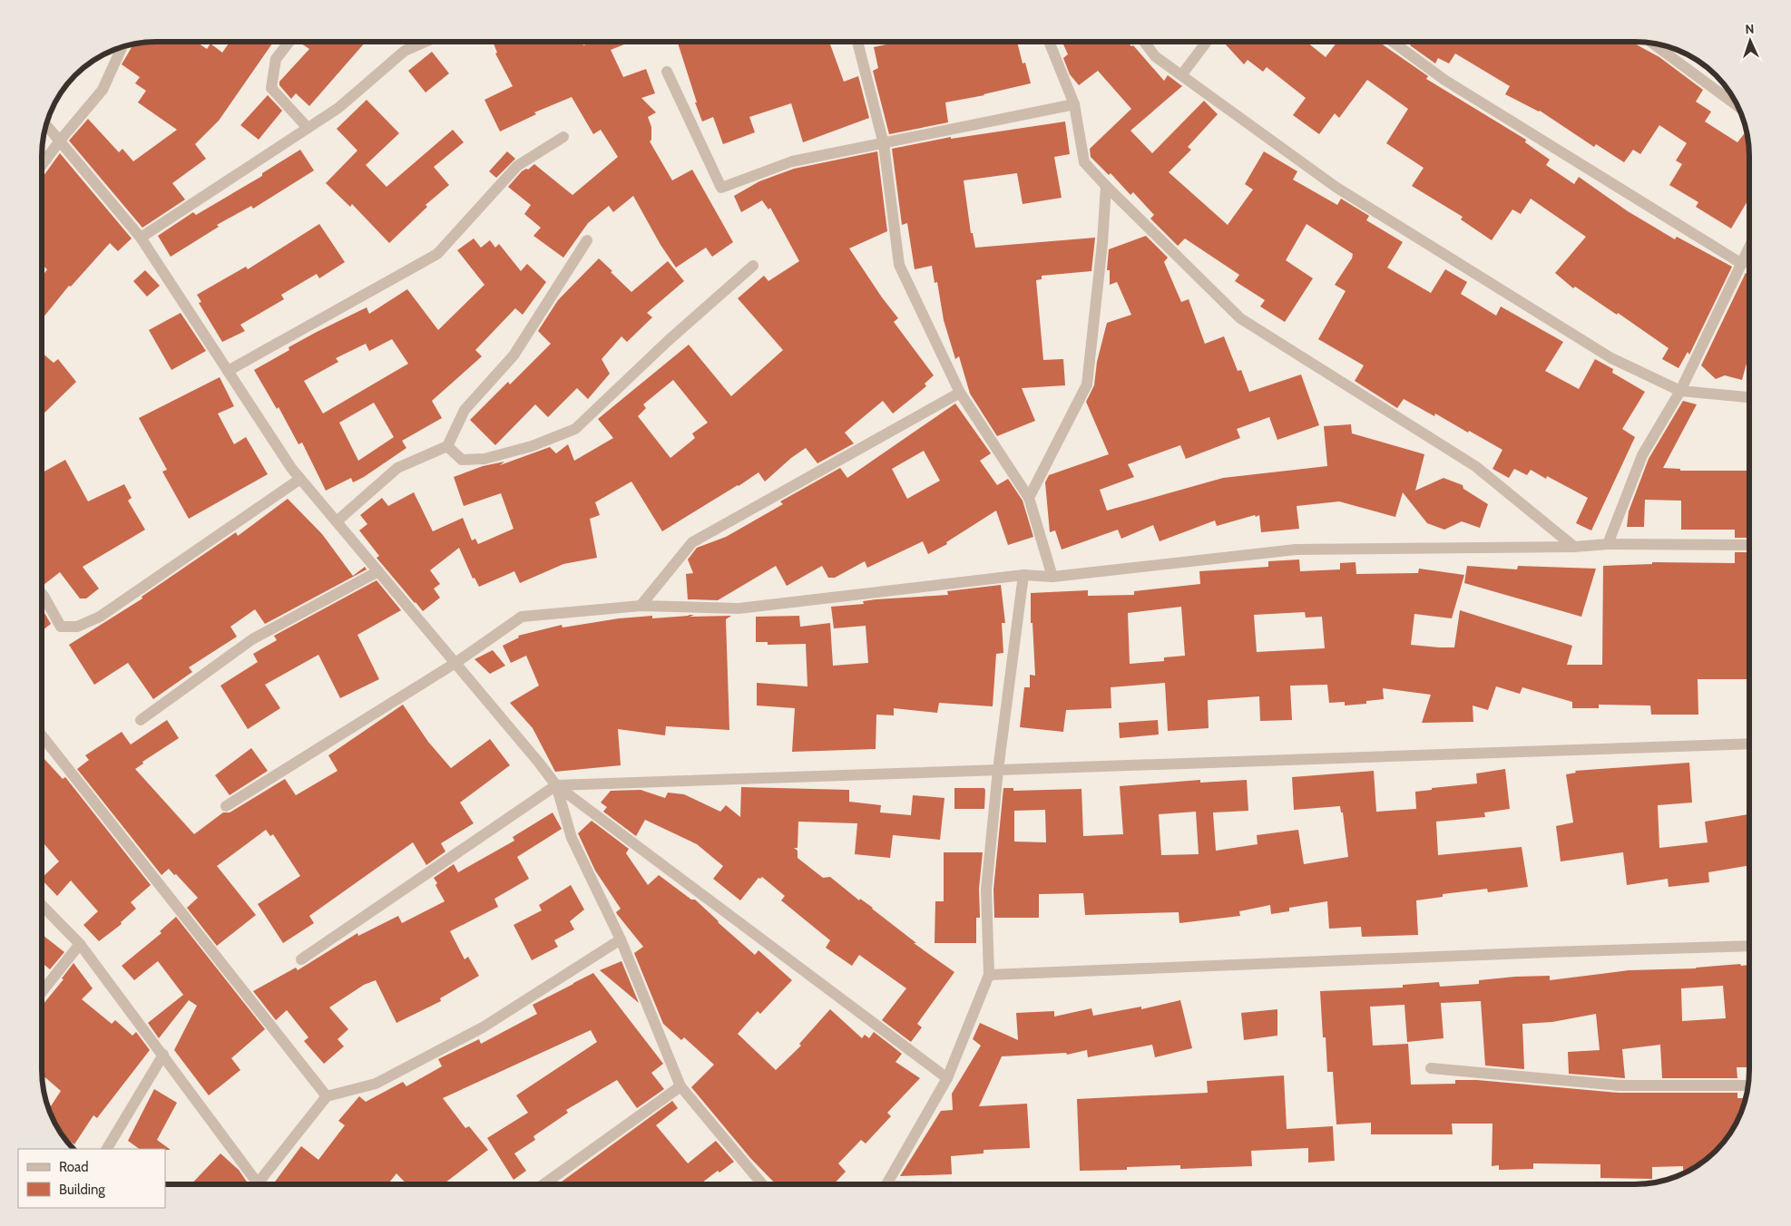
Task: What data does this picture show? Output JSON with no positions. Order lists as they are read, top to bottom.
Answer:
{
  "legend": ["Road", "Building"],
  "north": "top"
}
